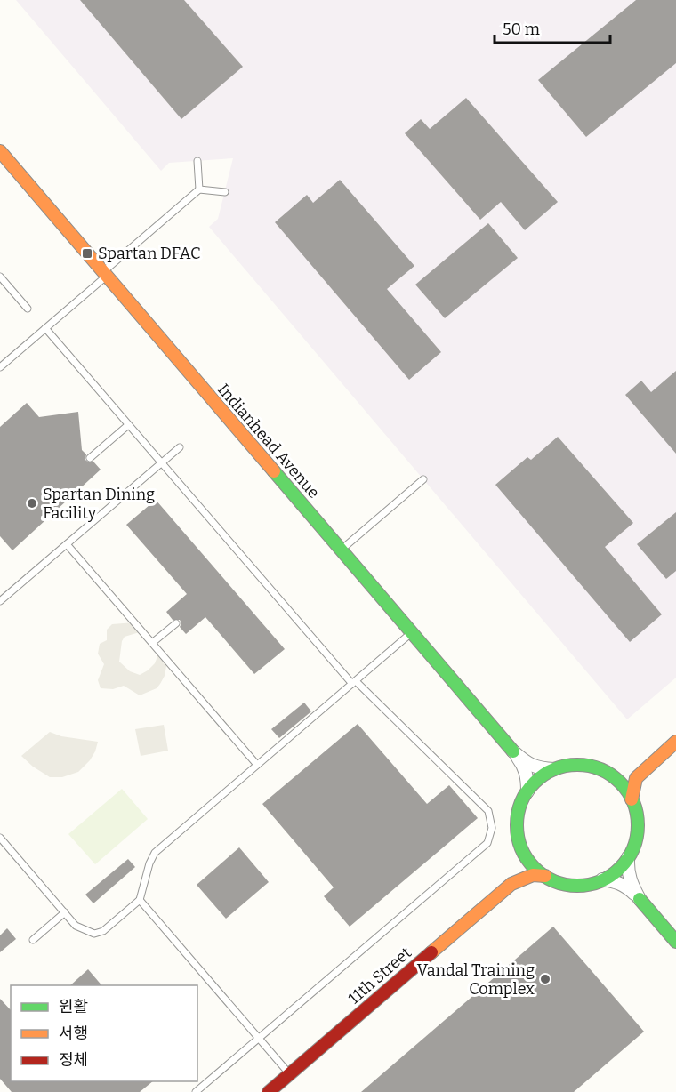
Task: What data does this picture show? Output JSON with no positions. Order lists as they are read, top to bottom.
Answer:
{
  "streets": {
    "main road": ["Indianhead Avenue", "11th Street"]
  },
  "places": {
    "transit": ["Spartan DFAC"],
    "other": ["Spartan Dining Facility", "Vandal Training Complex"]
  },
  "legend": ["원활", "서행", "정체"],
  "scale_bar": "50 m"
}
